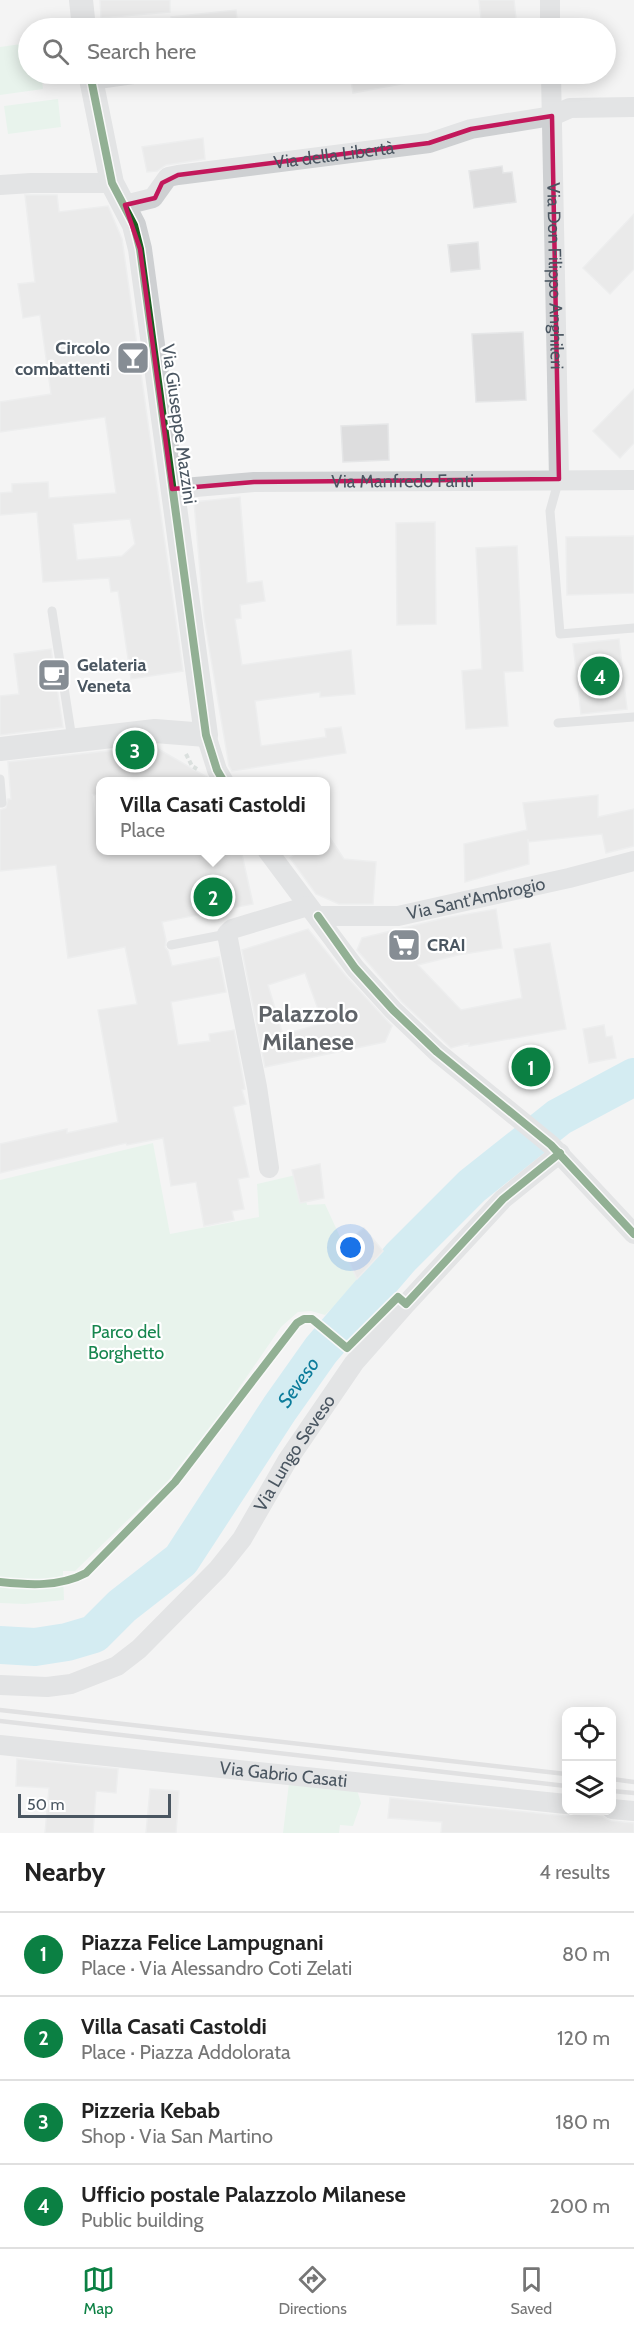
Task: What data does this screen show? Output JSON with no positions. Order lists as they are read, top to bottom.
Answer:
{
  "streets": {
    "street": [
      "Via della Libertà",
      "Via Don Filippo Anghileri",
      "Via Giuseppe Mazzini",
      "Via Manfredo Fanti",
      "Via Sant'Ambrogio",
      "Via Lungo Seveso",
      "Via Gabrio Casati"
    ]
  },
  "crossings": [
    ["Via della Libertà", "Via Don Filippo Anghileri"],
    ["Via della Libertà", "Via Giuseppe Mazzini"],
    ["Via Don Filippo Anghileri", "Via Manfredo Fanti"],
    ["Via Giuseppe Mazzini", "Via Manfredo Fanti"]
  ],
  "districts": ["Palazzolo Milanese"],
  "water": ["Seveso"],
  "parks": ["Parco del Borghetto"],
  "places": {
    "bar": ["Circolo combattenti"],
    "cafe": ["Gelateria Veneta"],
    "supermarket": ["CRAI"]
  },
  "scale_bar": "50 m",
  "page": {
    "search": "Search here",
    "pins": [
      "4",
      "3",
      "2",
      "1"
    ],
    "popup": ["Villa Casati Castoldi", "Place"],
    "scale": "50 m",
    "heading": ["Nearby", "4 results"],
    "list": [
      {
        "mark": "1",
        "name": "Piazza Felice Lampugnani",
        "note": "Place · Via Alessandro Coti Zelati",
        "value": "80 m"
      },
      {
        "mark": "2",
        "name": "Villa Casati Castoldi",
        "note": "Place · Piazza Addolorata",
        "value": "120 m"
      },
      {
        "mark": "3",
        "name": "Pizzeria Kebab",
        "note": "Shop · Via San Martino",
        "value": "180 m"
      },
      {
        "mark": "4",
        "name": "Ufficio postale Palazzolo Milanese",
        "note": "Public building",
        "value": "200 m"
      }
    ],
    "nav": ["Map", "Directions", "Saved"]
  }
}
